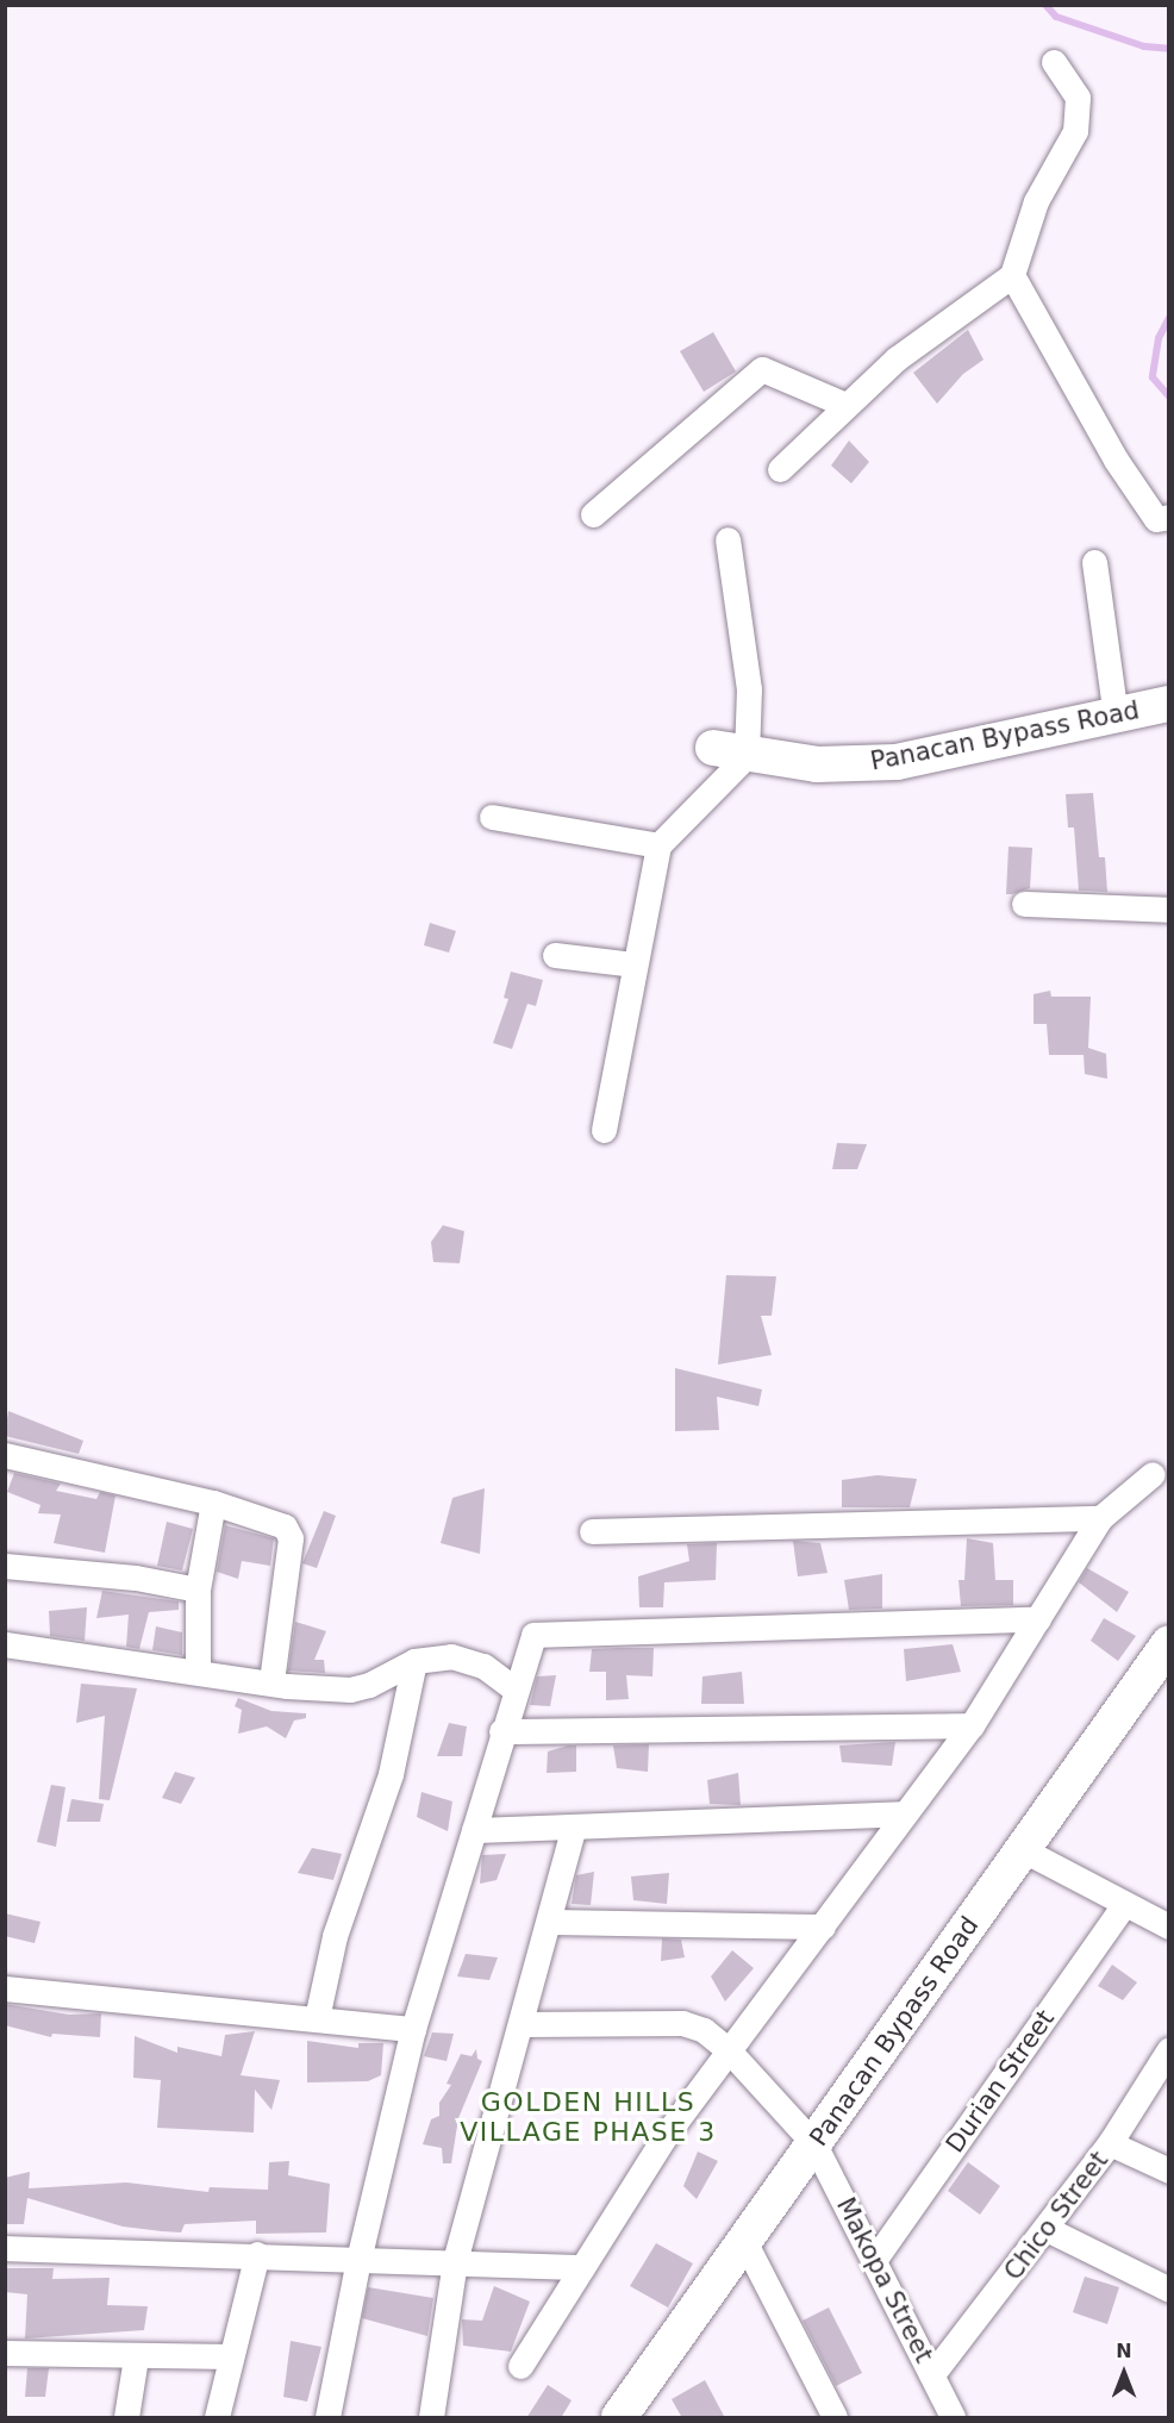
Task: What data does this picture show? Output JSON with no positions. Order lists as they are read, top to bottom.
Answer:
{
  "streets": {
    "main road": ["Panacan Bypass Road"],
    "street": ["Durian Street", "Chico Street", "Makopa Street"]
  },
  "crossings": [
    ["Panacan Bypass Road", "Makopa Street"],
    ["Durian Street", "Makopa Street"],
    ["Chico Street", "Makopa Street"]
  ],
  "districts": ["GOLDEN HILLS VILLAGE PHASE 3"],
  "north": "top"
}
